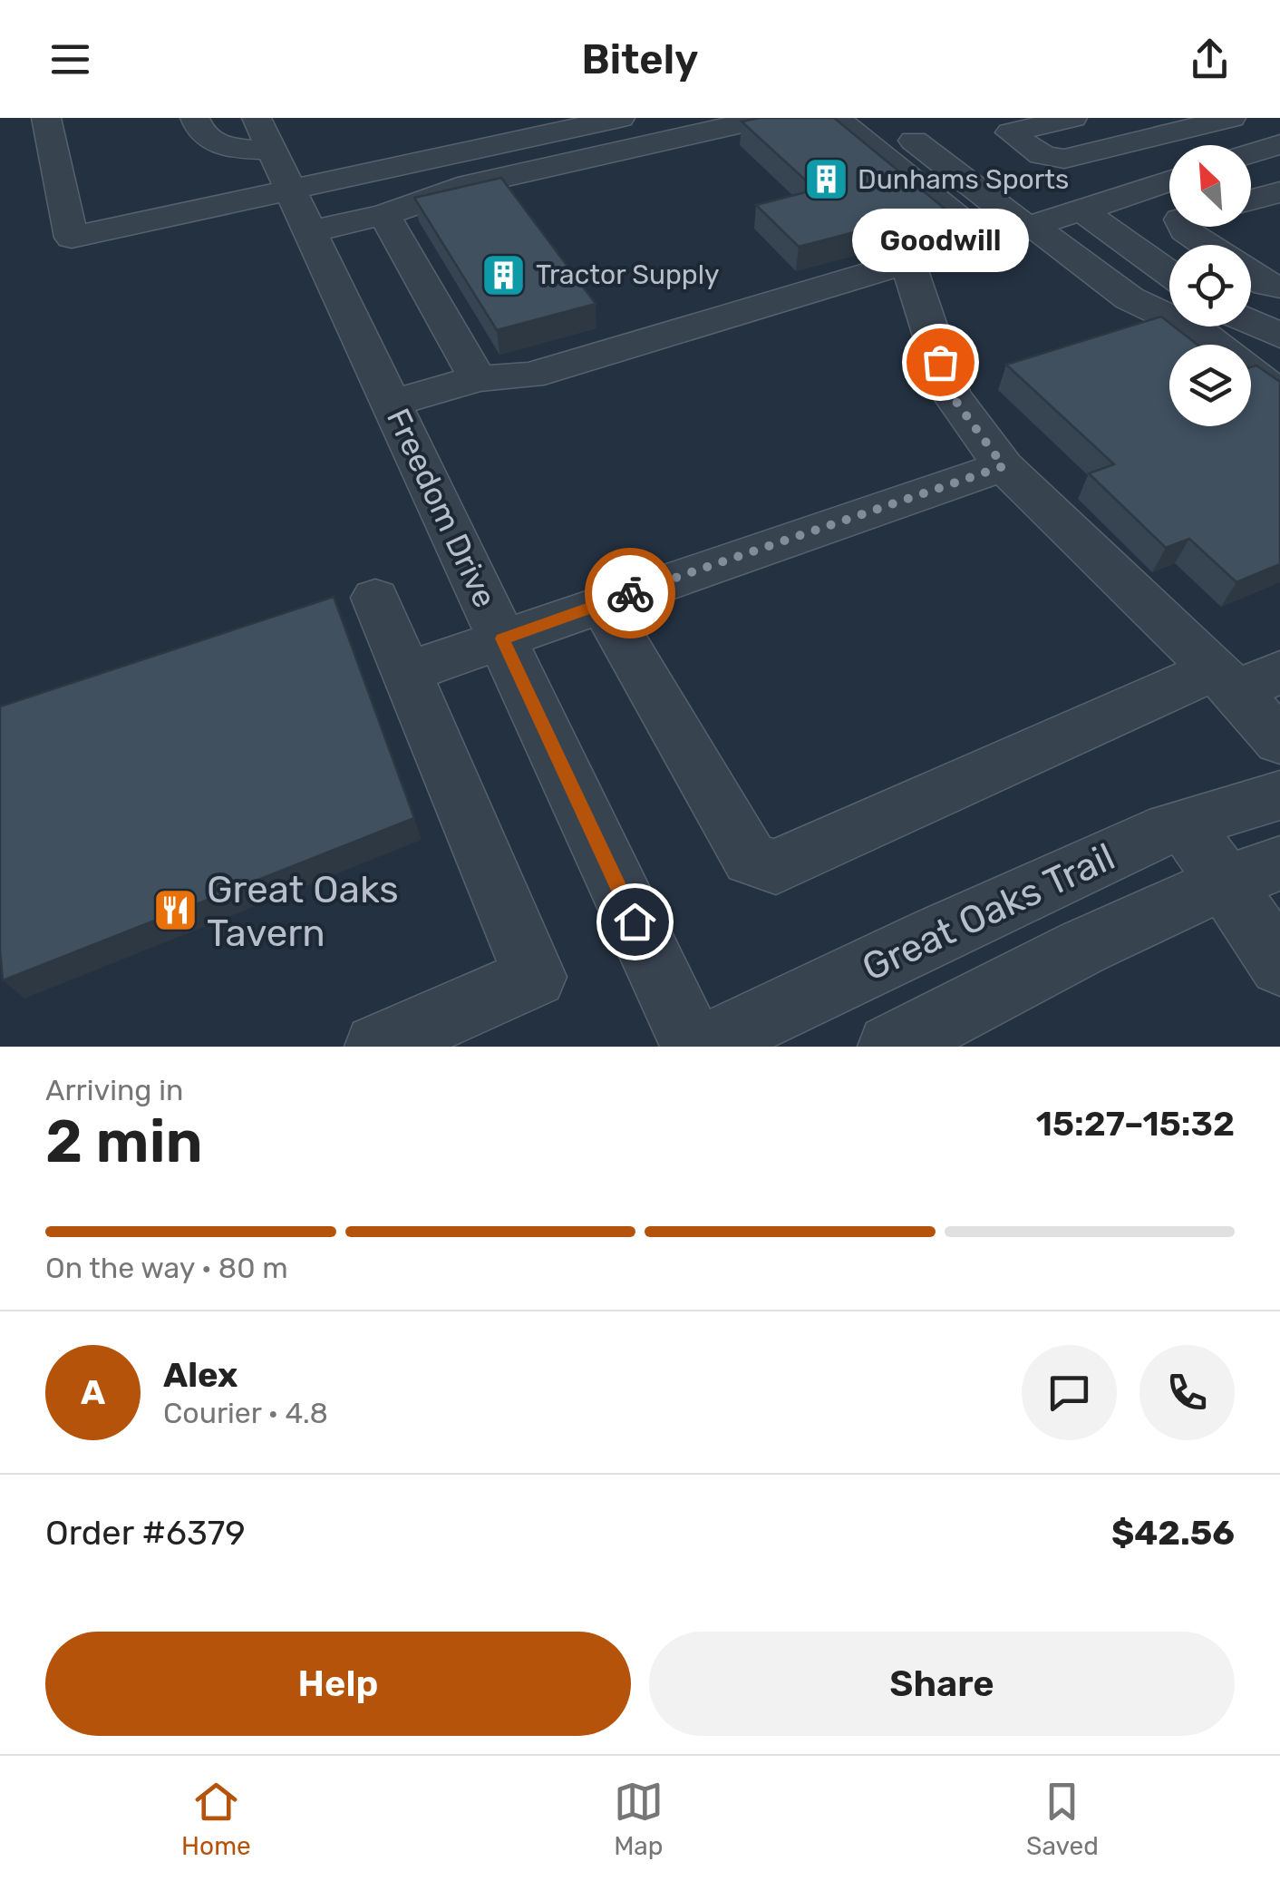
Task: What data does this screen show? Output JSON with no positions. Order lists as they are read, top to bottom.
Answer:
{
  "streets": {
    "street": ["Freedom Drive", "Great Oaks Trail"]
  },
  "places": {
    "building": ["Dunhams Sports", "Tractor Supply"],
    "other": ["Goodwill"],
    "restaurant": ["Great Oaks Tavern"]
  },
  "north": "top left",
  "page": {
    "header": "Bitely",
    "bubble": "Goodwill",
    "heading": ["2 min", "Arriving in", "15:27–15:32"],
    "panel": [
      "Alex",
      "Courier · 4.8",
      "Order #6379",
      "$42.56"
    ],
    "bar": "On the way · 80 m",
    "round": "A",
    "buttons": ["Help", "Share"],
    "tabs": ["Home", "Map", "Saved"]
  }
}
